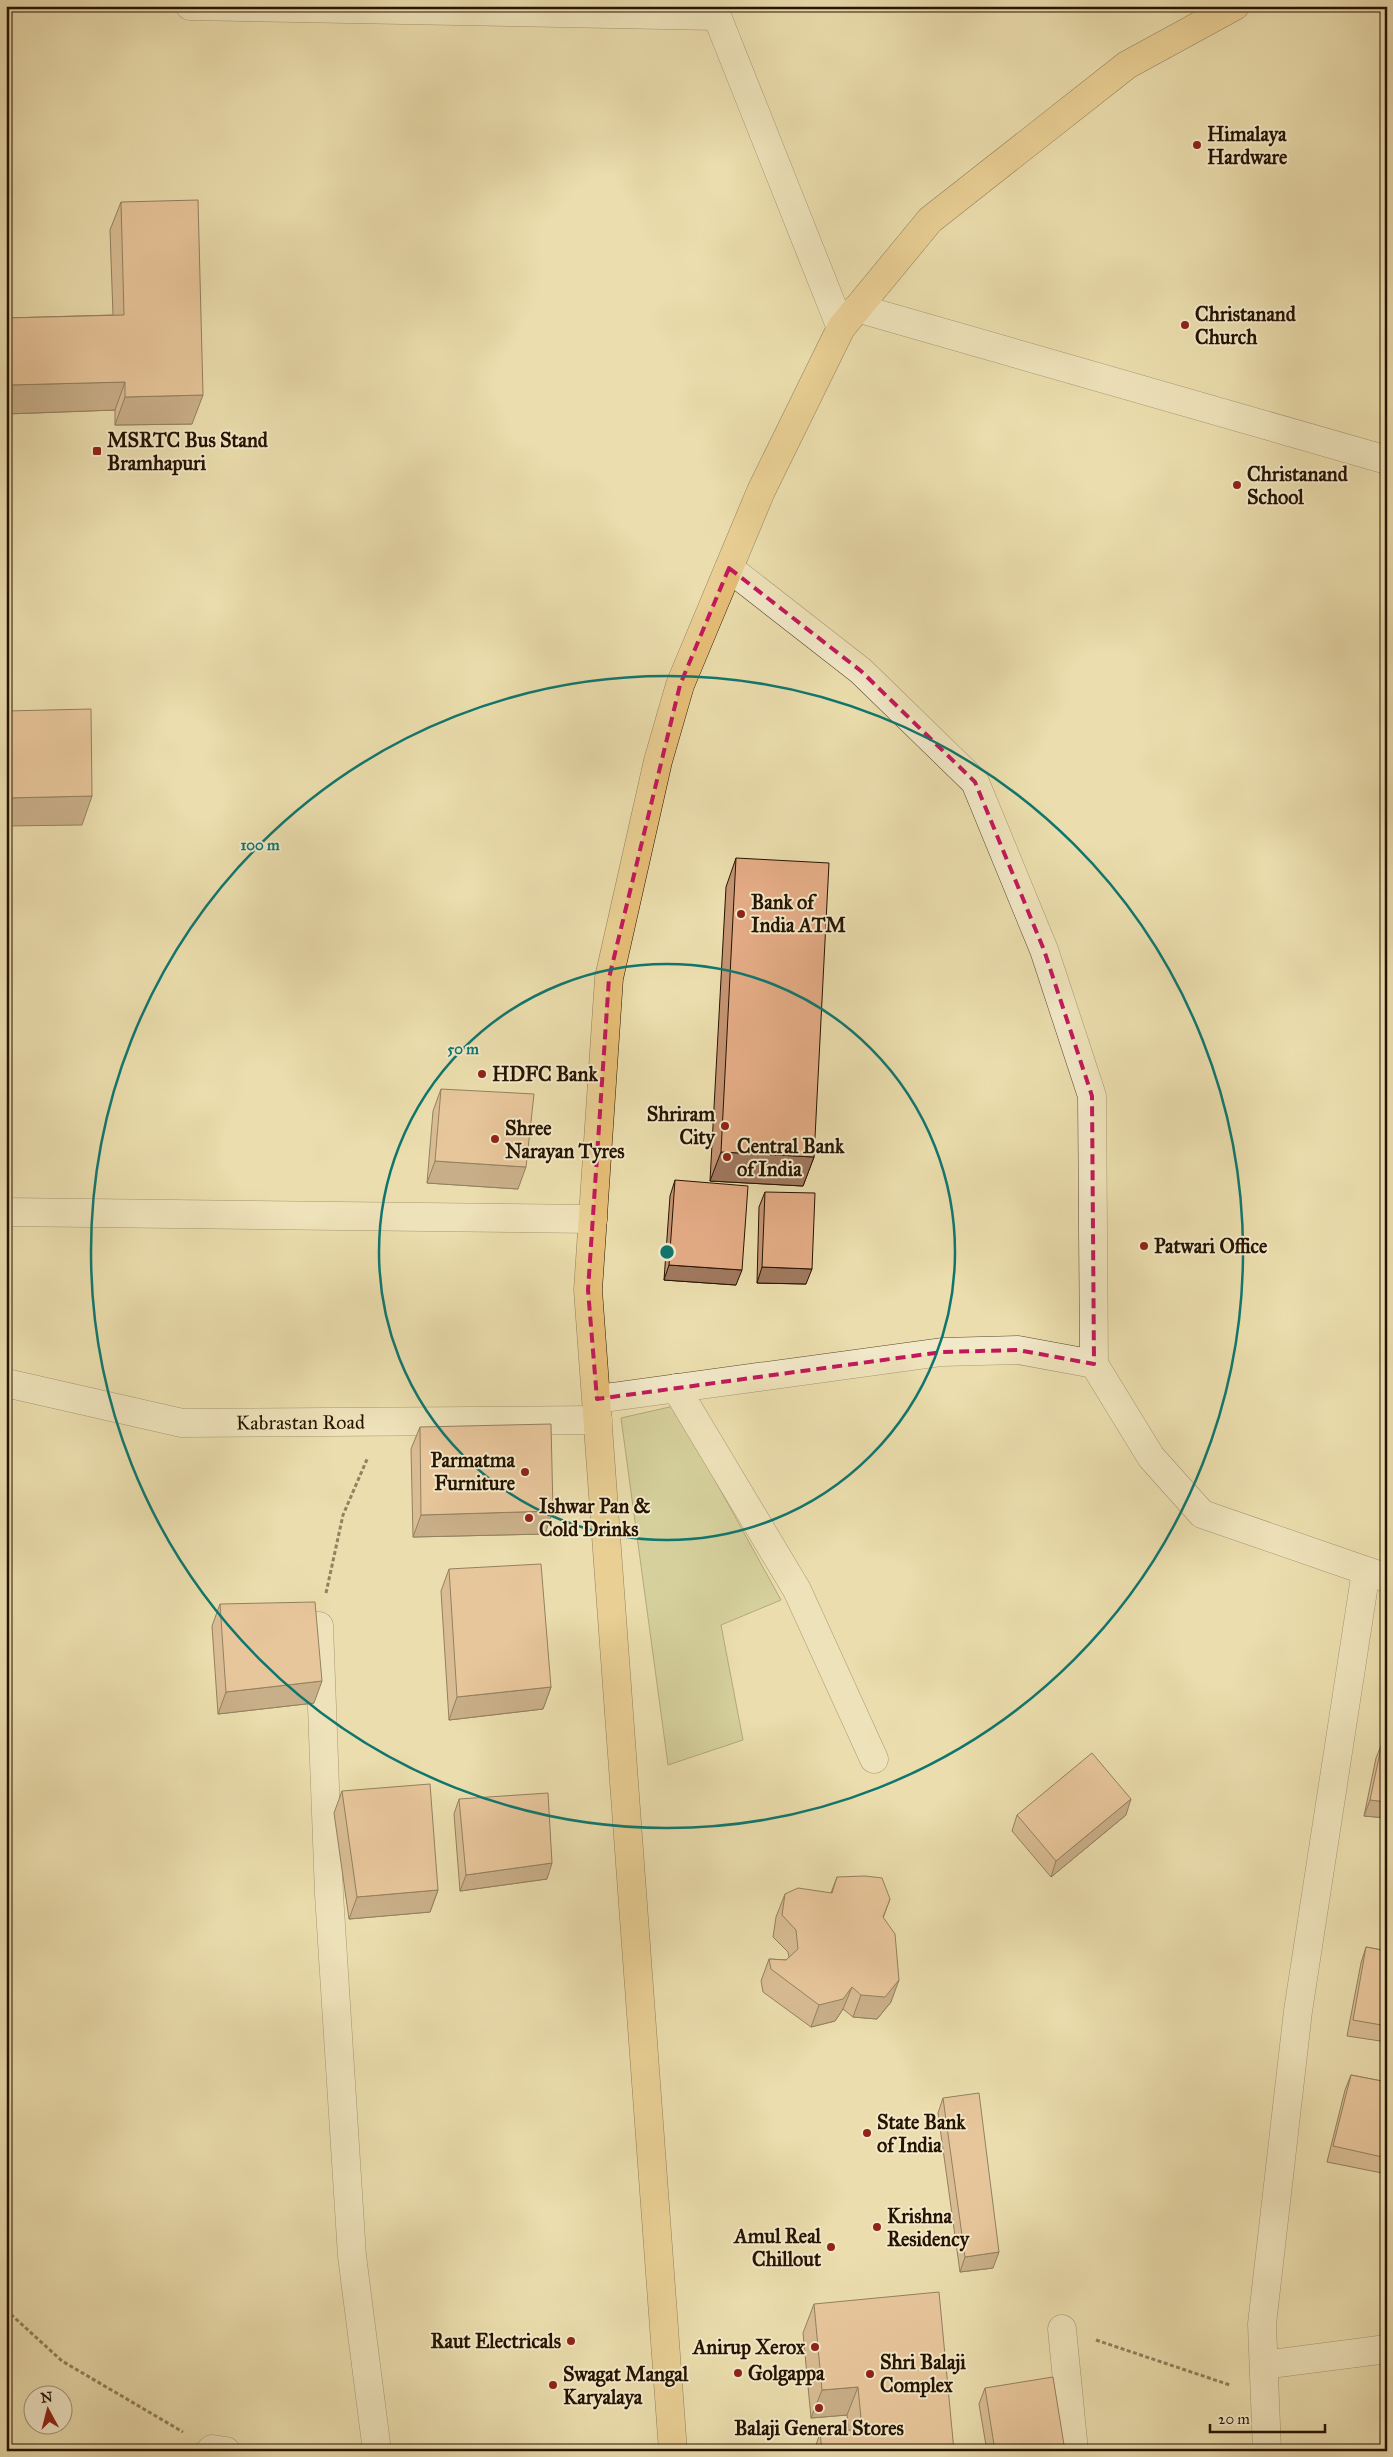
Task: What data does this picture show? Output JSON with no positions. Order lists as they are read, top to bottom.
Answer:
{
  "streets": {
    "street": ["Kabrastan Road"]
  },
  "places": {
    "other": [
      "Himalaya Hardware",
      "Christanand Church",
      "Christanand School",
      "Bank of India ATM",
      "HDFC Bank",
      "Shriram City",
      "Shree Narayan Tyres",
      "Central Bank of India",
      "Patwari Office",
      "Parmatma Furniture",
      "Ishwar Pan & Cold Drinks",
      "State Bank of India",
      "Krishna Residency",
      "Amul Real Chillout",
      "Raut Electricals",
      "Anirup Xerox",
      "Golgappa",
      "Shri Balaji Complex",
      "Swagat Mangal Karyalaya",
      "Balaji General Stores"
    ],
    "transit": ["MSRTC Bus Stand Bramhapuri"]
  },
  "scale_bar": "20 m",
  "north": "top",
  "rings": ["100 m", "50 m"]
}
